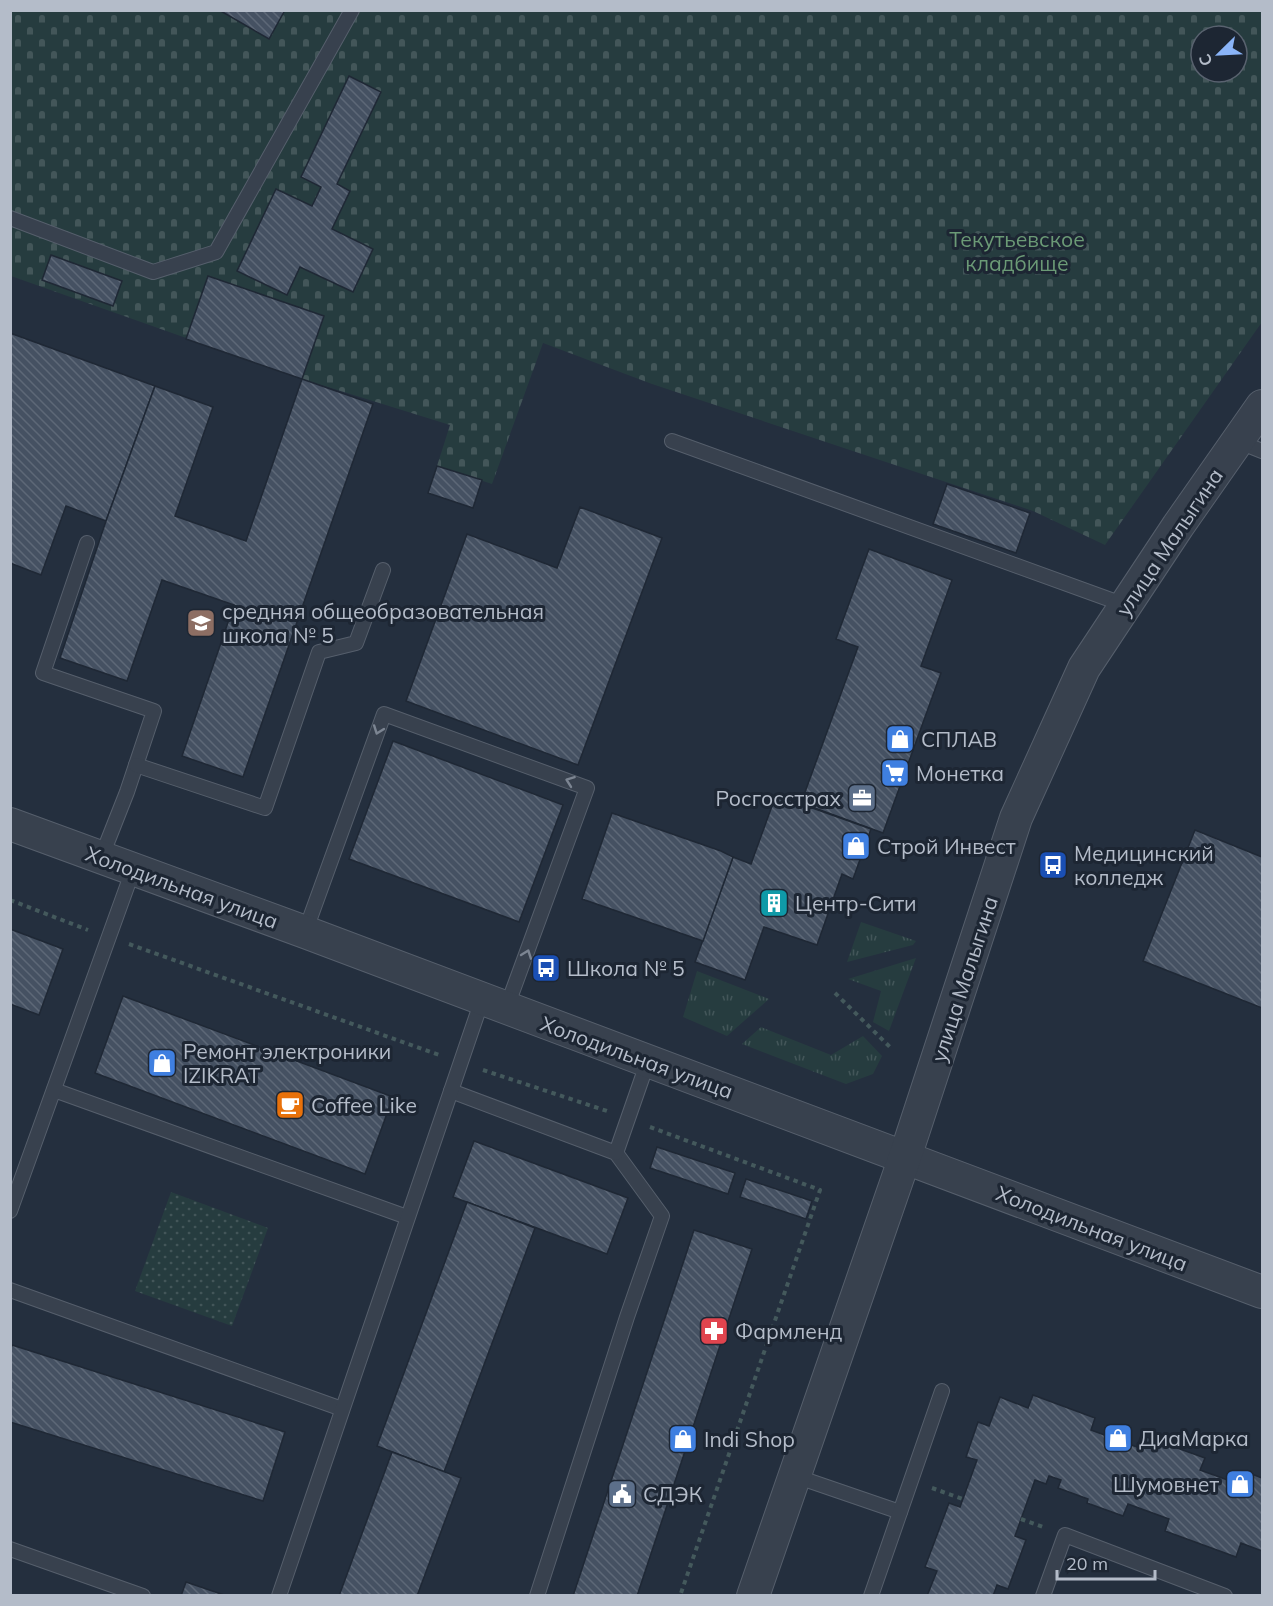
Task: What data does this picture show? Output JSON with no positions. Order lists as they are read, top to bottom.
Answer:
{
  "streets": {
    "street": ["улица Малыгина", "Холодильная улица"]
  },
  "crossings": [
    ["улица Малыгина", "Холодильная улица"]
  ],
  "parks": ["Текутьевское кладбище"],
  "places": {
    "school or university": ["средняя общеобразовательная школа № 5"],
    "shop": [
      "СПЛАВ",
      "Строй Инвест",
      "Ремонт электроники IZIKRAT",
      "ДиаМарка",
      "Indi Shop",
      "Шумовнет"
    ],
    "supermarket": ["Монетка"],
    "office": ["Росгосстрах"],
    "bus stop": ["Медицинский колледж", "Школа № 5"],
    "building": ["Центр-Сити"],
    "cafe": ["Coffee Like"],
    "pharmacy": ["Фармленд"],
    "public building": ["СДЭК"]
  },
  "scale_bar": "20 m",
  "north": "bottom left"
}
